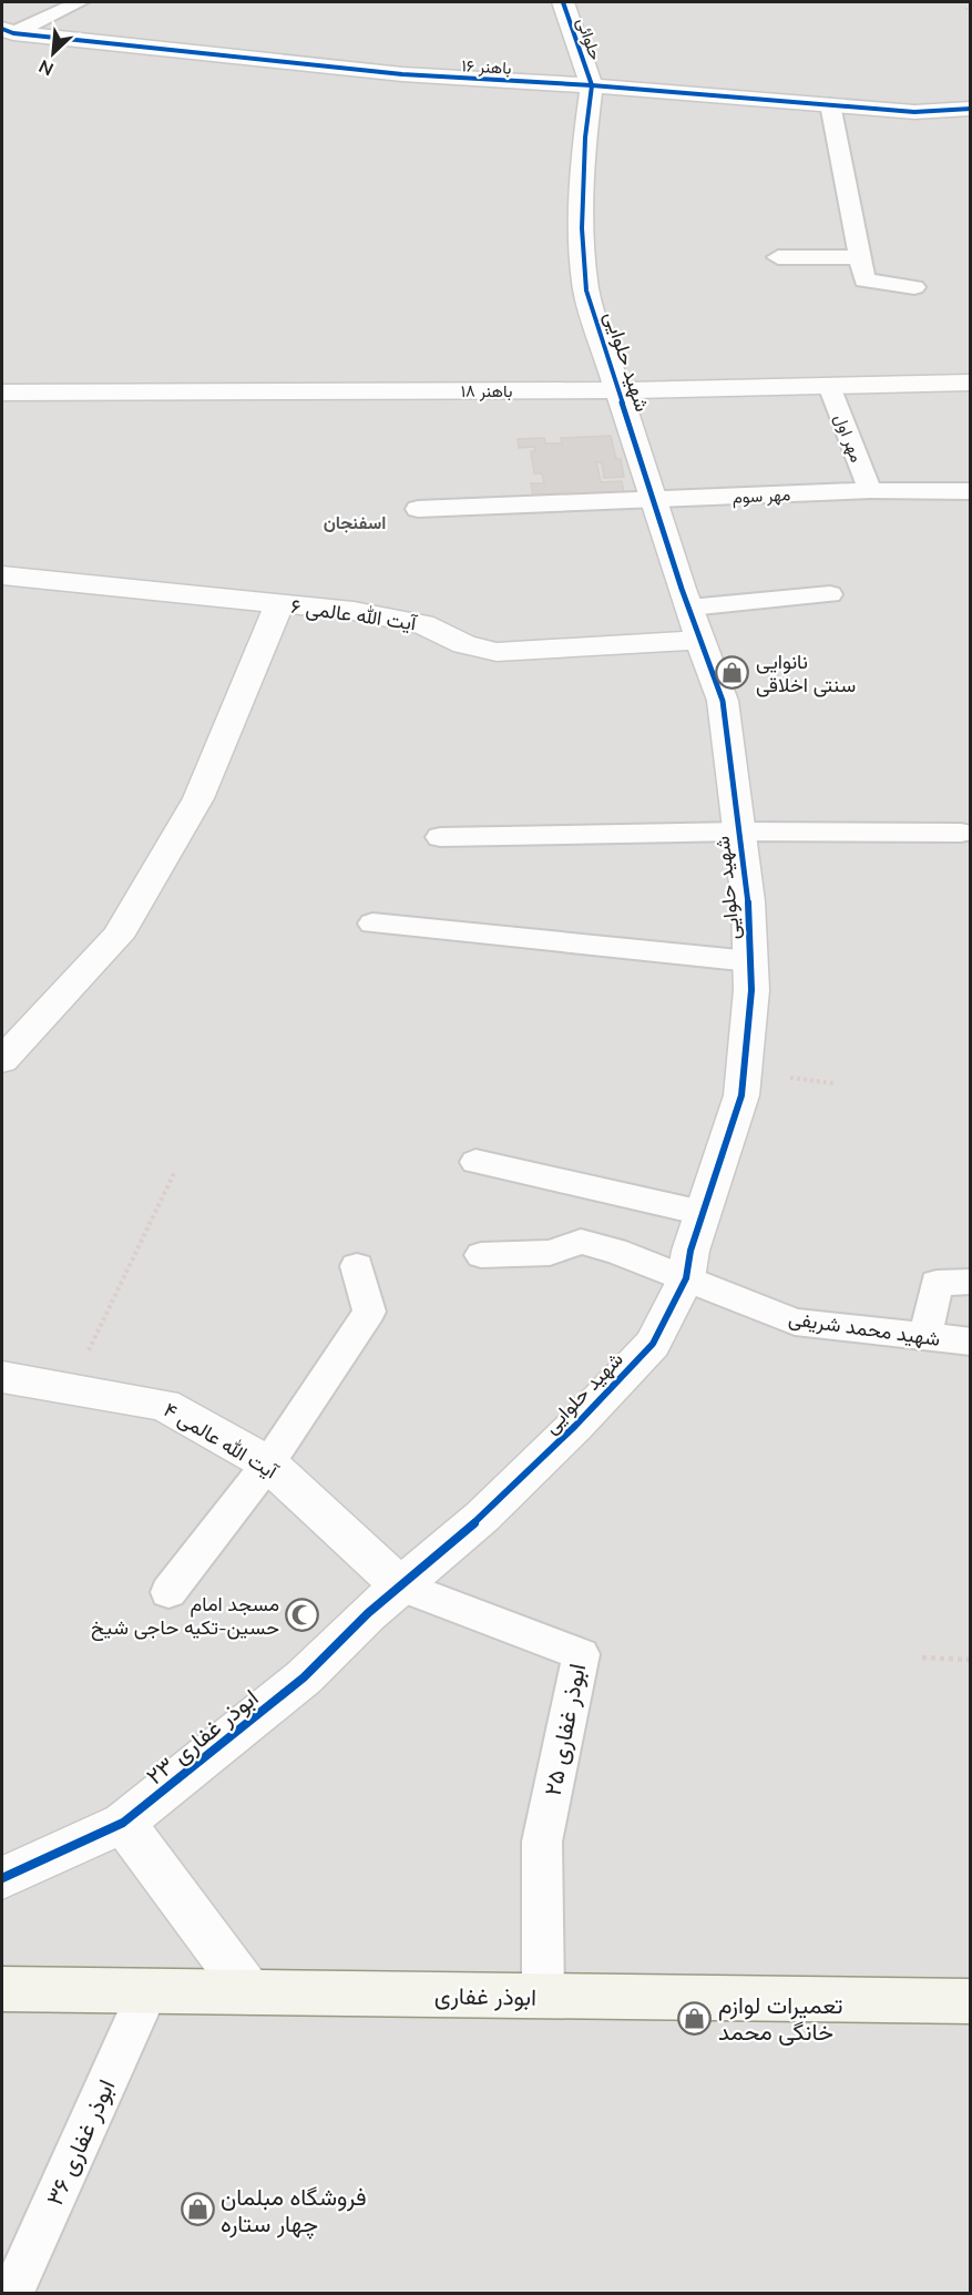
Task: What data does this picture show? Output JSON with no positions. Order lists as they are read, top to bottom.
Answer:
{
  "streets": {
    "street": [
      "حلوائی",
      "باهنر ۱۶",
      "شهید حلوایی",
      "باهنر ۱۸",
      "آیت الله عالمی ۶",
      "آیت الله عالمی ۴",
      "ابوذر غفاری ۲۳",
      "ابوذر غفاری"
    ],
    "lane": [
      "مهر اول",
      "مهر سوم",
      "شهید محمد شریفی",
      "ابوذر غفاری ۲۵",
      "ابوذر غفاری ۳۶"
    ]
  },
  "crossings": [
    ["حلوائی", "باهنر ۱۶"],
    ["حلوائی", "شهید حلوایی"],
    ["باهنر ۱۶", "شهید حلوایی"],
    ["شهید حلوایی", "باهنر ۱۸"],
    ["شهید حلوایی", "مهر سوم"],
    ["شهید حلوایی", "آیت الله عالمی ۶"],
    ["شهید حلوایی", "شهید محمد شریفی"],
    ["شهید حلوایی", "آیت الله عالمی ۴"],
    ["شهید حلوایی", "ابوذر غفاری ۲۵"],
    ["شهید حلوایی", "ابوذر غفاری ۲۳"],
    ["باهنر ۱۸", "مهر اول"],
    ["مهر اول", "مهر سوم"],
    ["آیت الله عالمی ۴", "ابوذر غفاری ۲۵"],
    ["آیت الله عالمی ۴", "ابوذر غفاری ۲۳"],
    ["ابوذر غفاری ۲۵", "ابوذر غفاری ۲۳"],
    ["ابوذر غفاری ۲۵", "ابوذر غفاری"],
    ["ابوذر غفاری", "ابوذر غفاری ۳۶"]
  ],
  "districts": ["اسفنجان"],
  "places": {
    "shop": ["نانوایی سنتی اخلاقی", "تعمیرات لوازم خانگی محمد", "فروشگاه مبلمان چهار ستاره"],
    "mosque": ["مسجد امام حسین-تکیه حاجی شیخ"]
  },
  "north": "bottom left"
}
